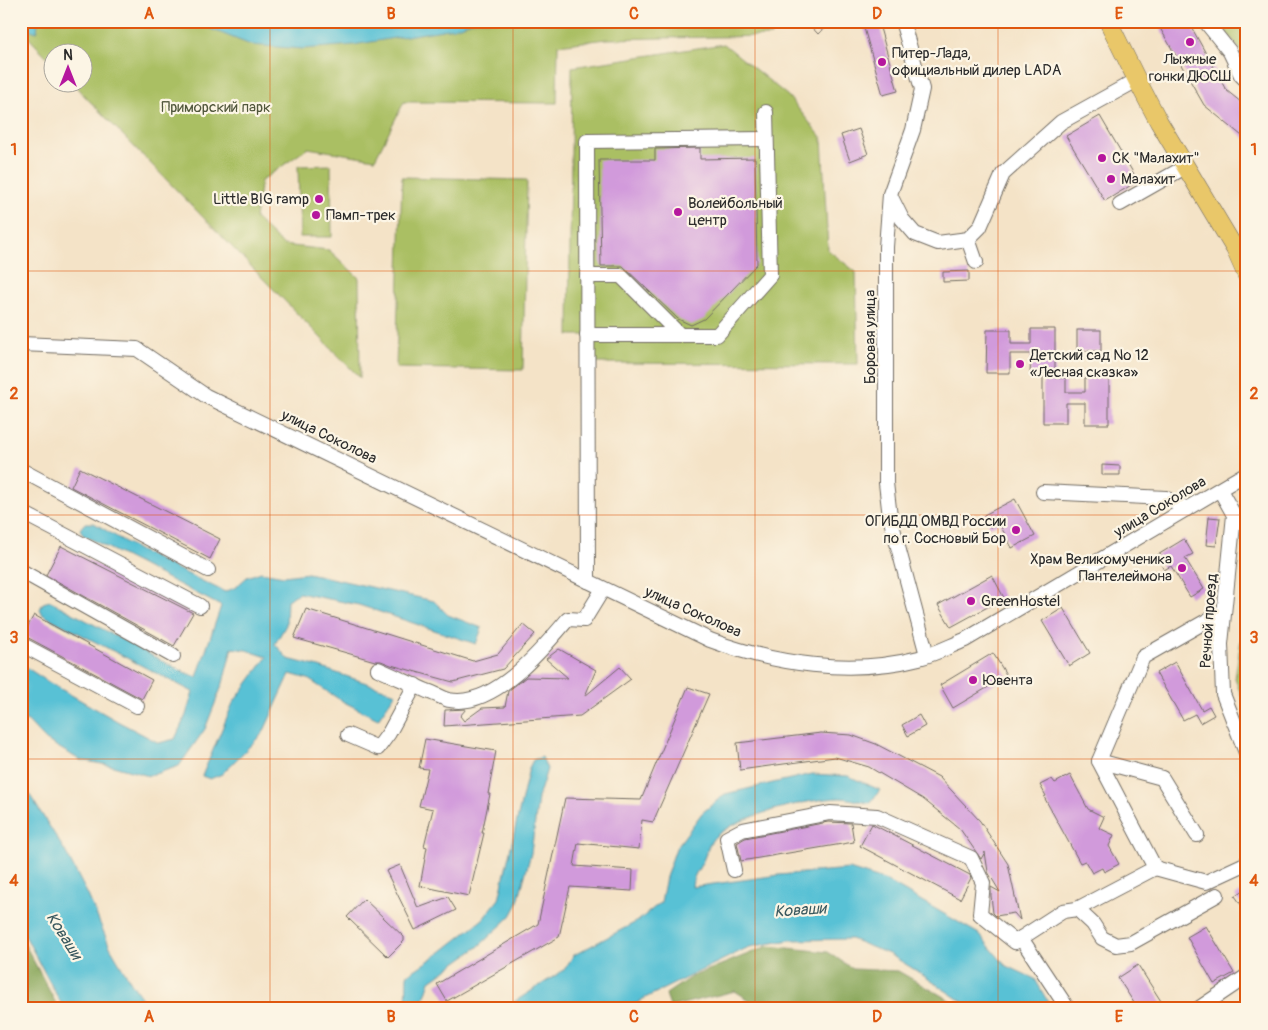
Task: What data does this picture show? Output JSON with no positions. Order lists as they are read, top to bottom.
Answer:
{
  "streets": {
    "street": ["Боровая улица", "улица Соколова", "Речной проезд"]
  },
  "crossings": [
    ["Боровая улица", "улица Соколова"],
    ["улица Соколова", "Речной проезд"]
  ],
  "water": ["Коваши"],
  "parks": ["Приморский парк"],
  "places": [
    "Лыжные гонки ДЮСШ",
    "Питер-Лада, официальный дилер LADA",
    "СК \"Малахит\"",
    "Малахит",
    "Little BIG ramp",
    "Волейбольный центр",
    "Памп-трек",
    "Детский сад № 12 «Лесная сказка»",
    "ОГИБДД ОМВД России по г. Сосновый Бор",
    "Храм Великомученика Пантелеймона",
    "GreenHostel",
    "Ювента"
  ],
  "north": "top",
  "grid": {
    "columns": [
      "A",
      "B",
      "C",
      "D",
      "E"
    ],
    "rows": [
      "1",
      "2",
      "3",
      "4"
    ]
  }
}
